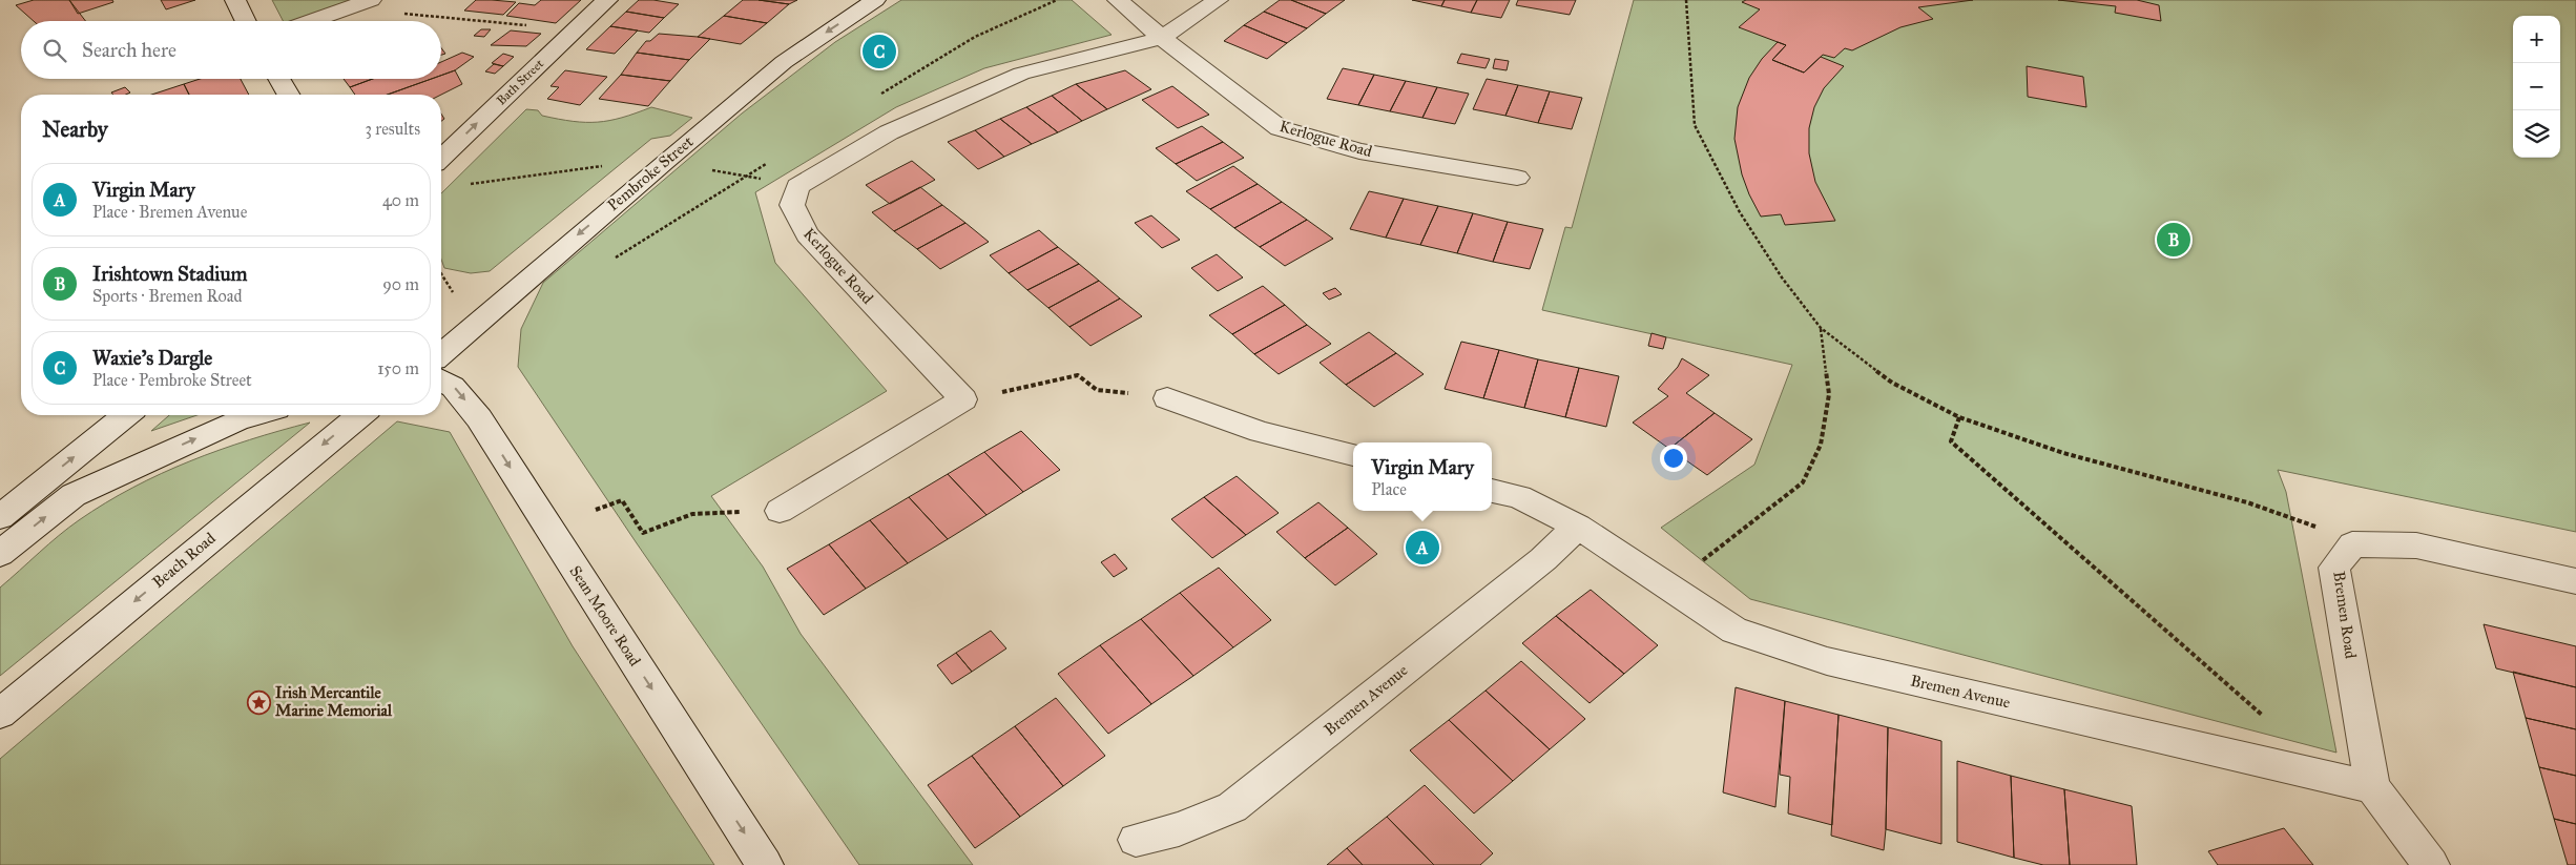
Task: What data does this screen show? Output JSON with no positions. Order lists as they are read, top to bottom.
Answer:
{
  "streets": {
    "street": [
      "Bath Street",
      "Kerlogue Road",
      "Pembroke Street",
      "Beach Road",
      "Bremen Road",
      "Sean Moore Road",
      "Bremen Avenue"
    ]
  },
  "crossings": [
    ["Bremen Road", "Bremen Avenue"]
  ],
  "one_way": ["Pembroke Street", "Sean Moore Road"],
  "places": {
    "place": ["Irish Mercantile Marine Memorial"]
  },
  "page": {
    "map_buttons": ["+", "−"],
    "search": "Search here",
    "pins": ["C", "B", "A"],
    "heading": ["Nearby", "3 results"],
    "list": [
      {
        "mark": "A",
        "name": "Virgin Mary",
        "note": "Place · Bremen Avenue",
        "value": "40 m"
      },
      {
        "mark": "B",
        "name": "Irishtown Stadium",
        "note": "Sports · Bremen Road",
        "value": "90 m"
      },
      {
        "mark": "C",
        "name": "Waxie's Dargle",
        "note": "Place · Pembroke Street",
        "value": "150 m"
      }
    ],
    "popup": ["Virgin Mary", "Place"]
  }
}
